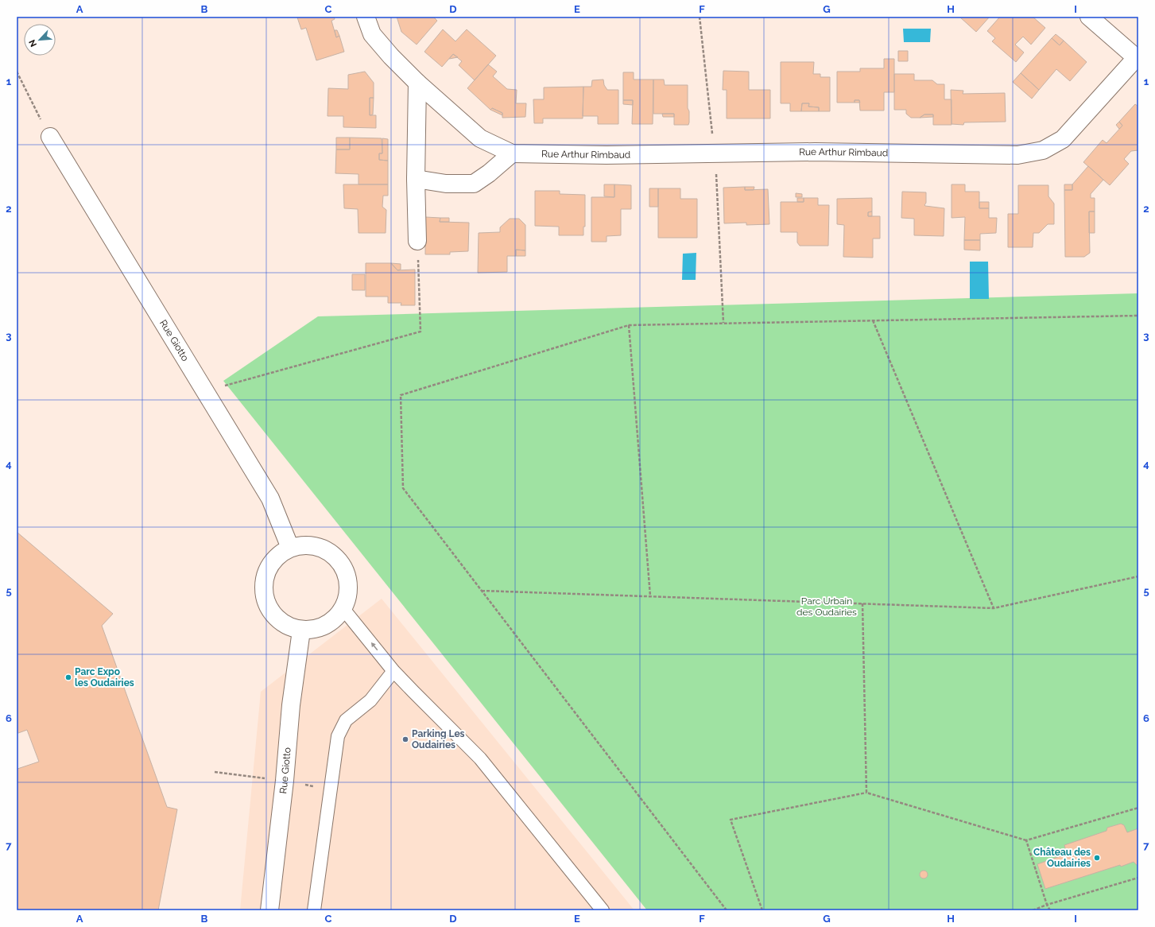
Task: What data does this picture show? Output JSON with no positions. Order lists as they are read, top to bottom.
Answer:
{
  "streets": {
    "street": ["Rue Arthur Rimbaud", "Rue Giotto"]
  },
  "parks": ["Parc Urbain des Oudairies"],
  "places": ["Parc Expo les Oudairies", "Parking Les Oudairies", "Château des Oudairies"],
  "north": "bottom left",
  "grid": {
    "columns": [
      "A",
      "B",
      "C",
      "D",
      "E",
      "F",
      "G",
      "H",
      "I"
    ],
    "rows": [
      "1",
      "2",
      "3",
      "4",
      "5",
      "6",
      "7"
    ]
  }
}
